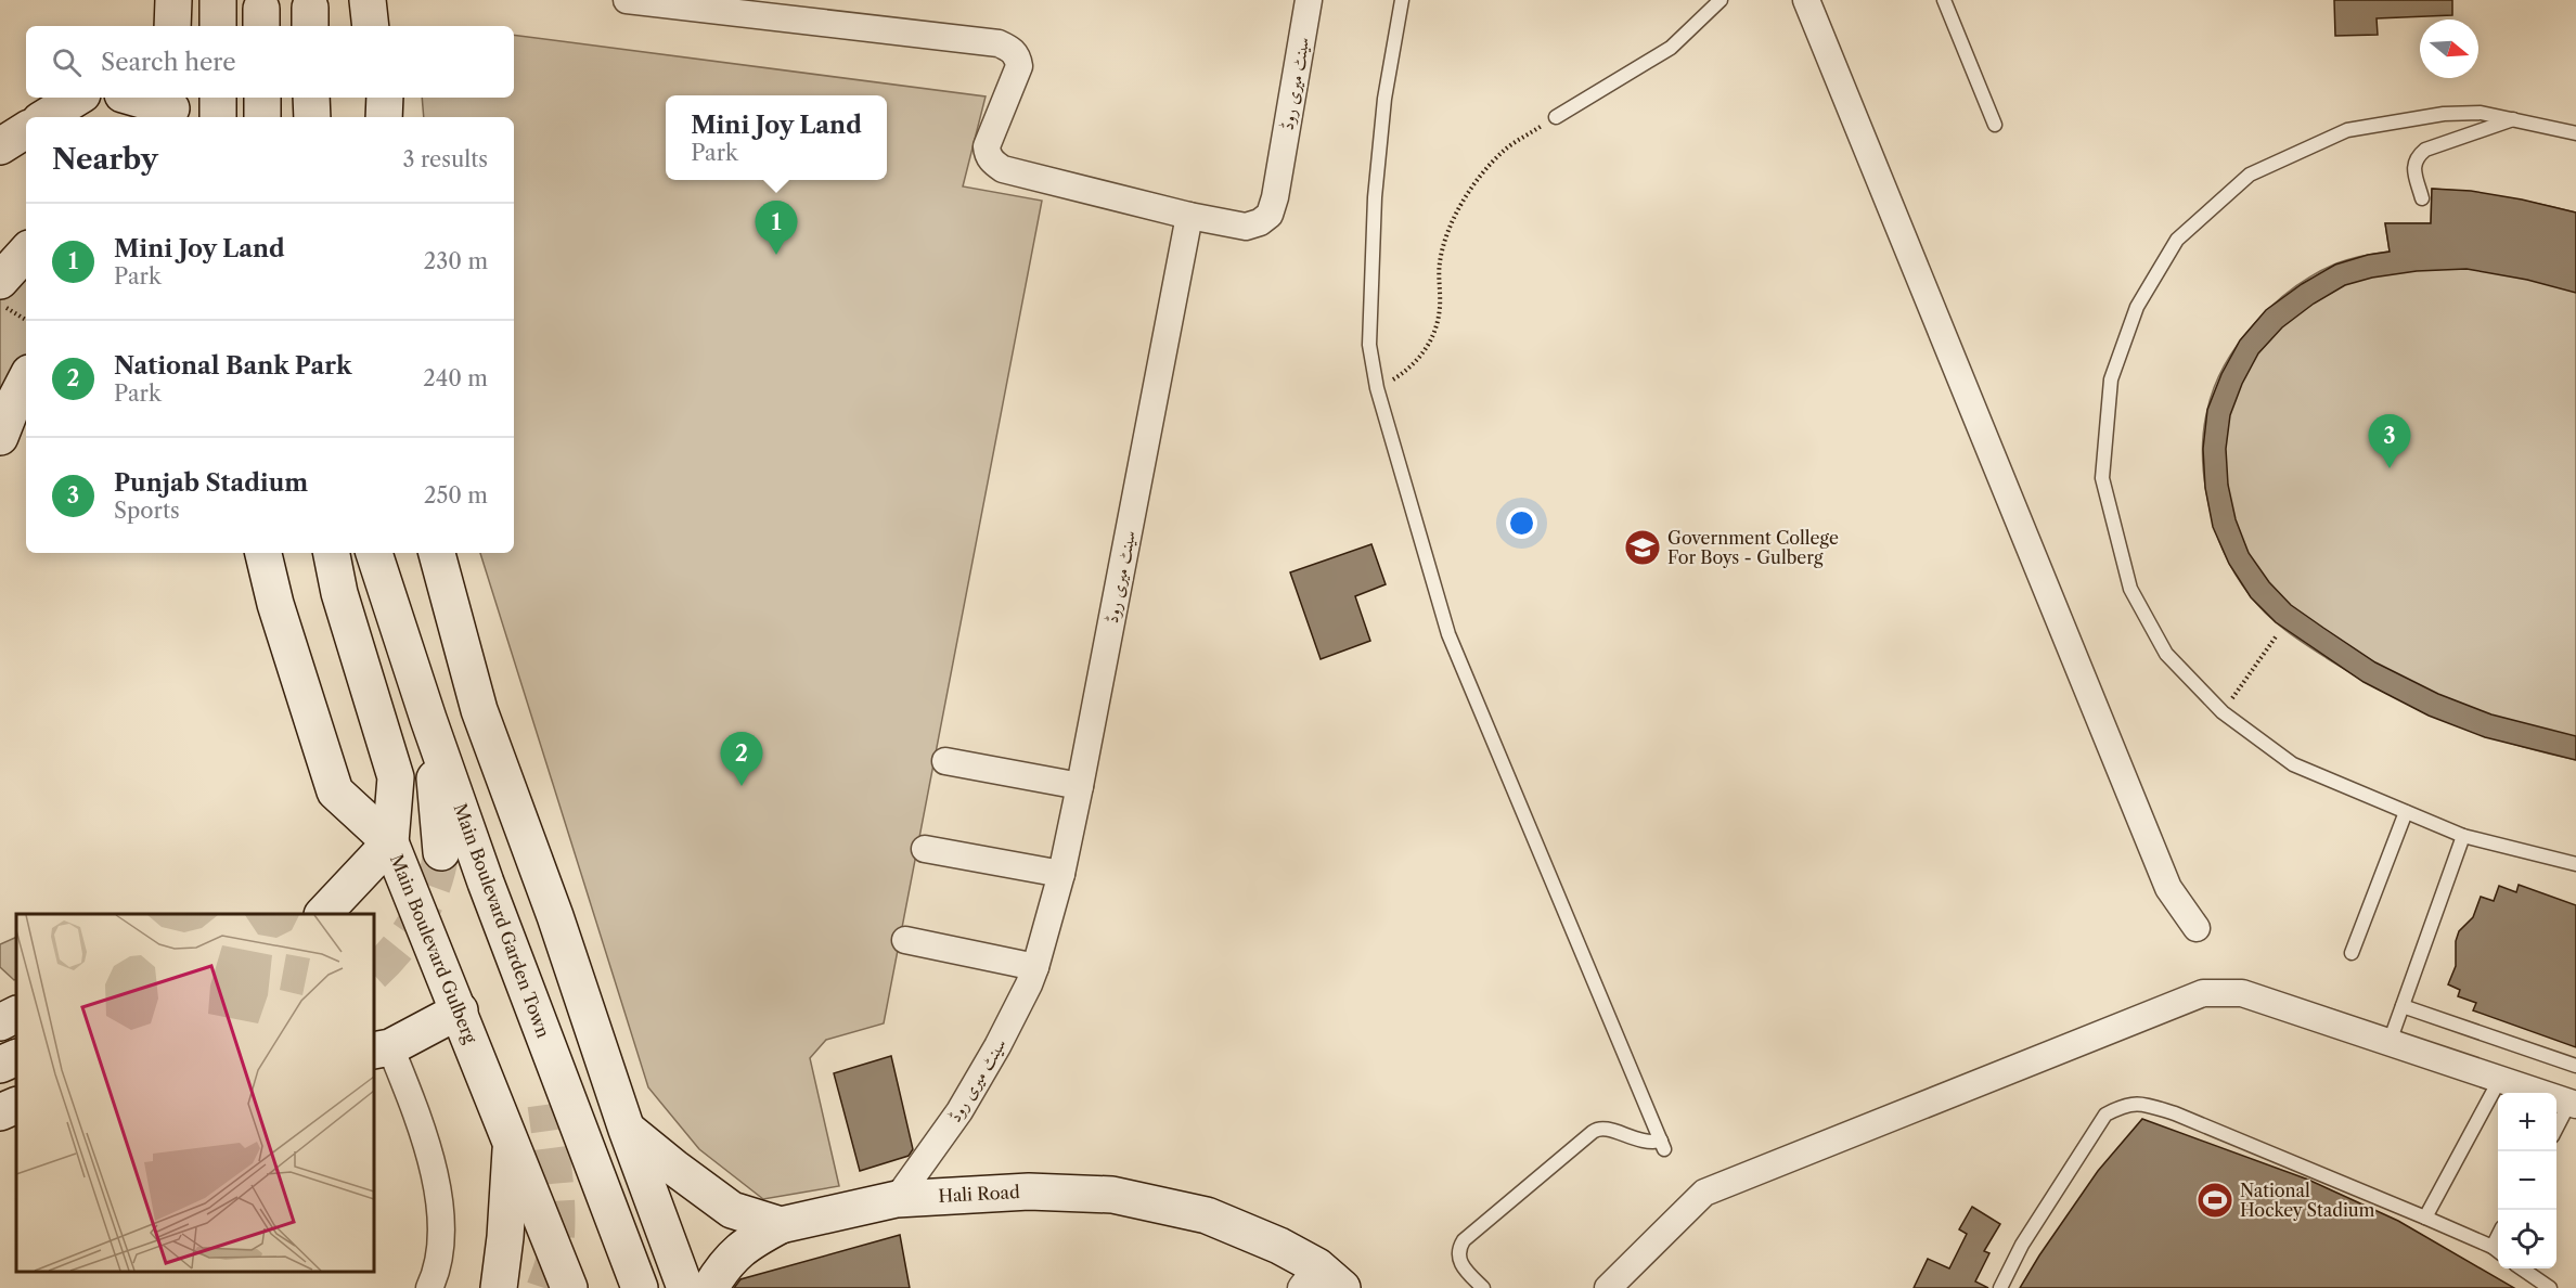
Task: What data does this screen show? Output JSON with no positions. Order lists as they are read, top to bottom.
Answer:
{
  "streets": {
    "main road": ["Main Boulevard Garden Town", "Main Boulevard Gulberg", "Hali Road"],
    "street": ["سینٹ میری روڈ"]
  },
  "crossings": [
    ["سینٹ میری روڈ", "Hali Road"]
  ],
  "places": {
    "school or university": ["Government College For Boys - Gulberg"],
    "sports": ["National Hockey Stadium"]
  },
  "north": "right",
  "page": {
    "search": "Search here",
    "popup": ["Mini Joy Land", "Park"],
    "heading": ["Nearby", "3 results"],
    "pins": ["1", "3", "2"],
    "list": [
      {
        "mark": "1",
        "name": "Mini Joy Land",
        "note": "Park",
        "value": "230 m"
      },
      {
        "mark": "2",
        "name": "National Bank Park",
        "note": "Park",
        "value": "240 m"
      },
      {
        "mark": "3",
        "name": "Punjab Stadium",
        "note": "Sports",
        "value": "250 m"
      }
    ],
    "map_buttons": ["+", "−"]
  }
}
